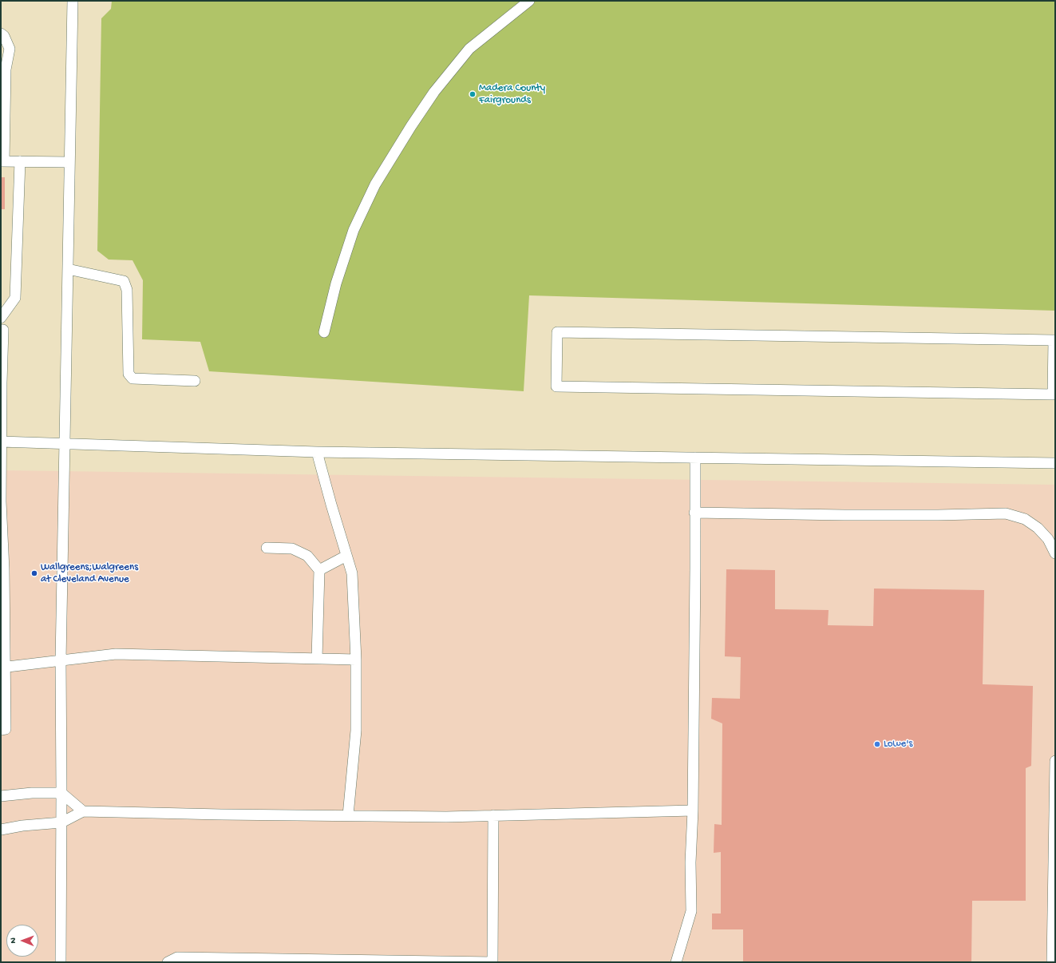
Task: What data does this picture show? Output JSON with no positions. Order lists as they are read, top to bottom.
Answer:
{
  "places": ["Madera County Fairgrounds", "Wallgreens;Walgreens at Cleveland Avenue", "Lowe's"],
  "north": "left"
}
